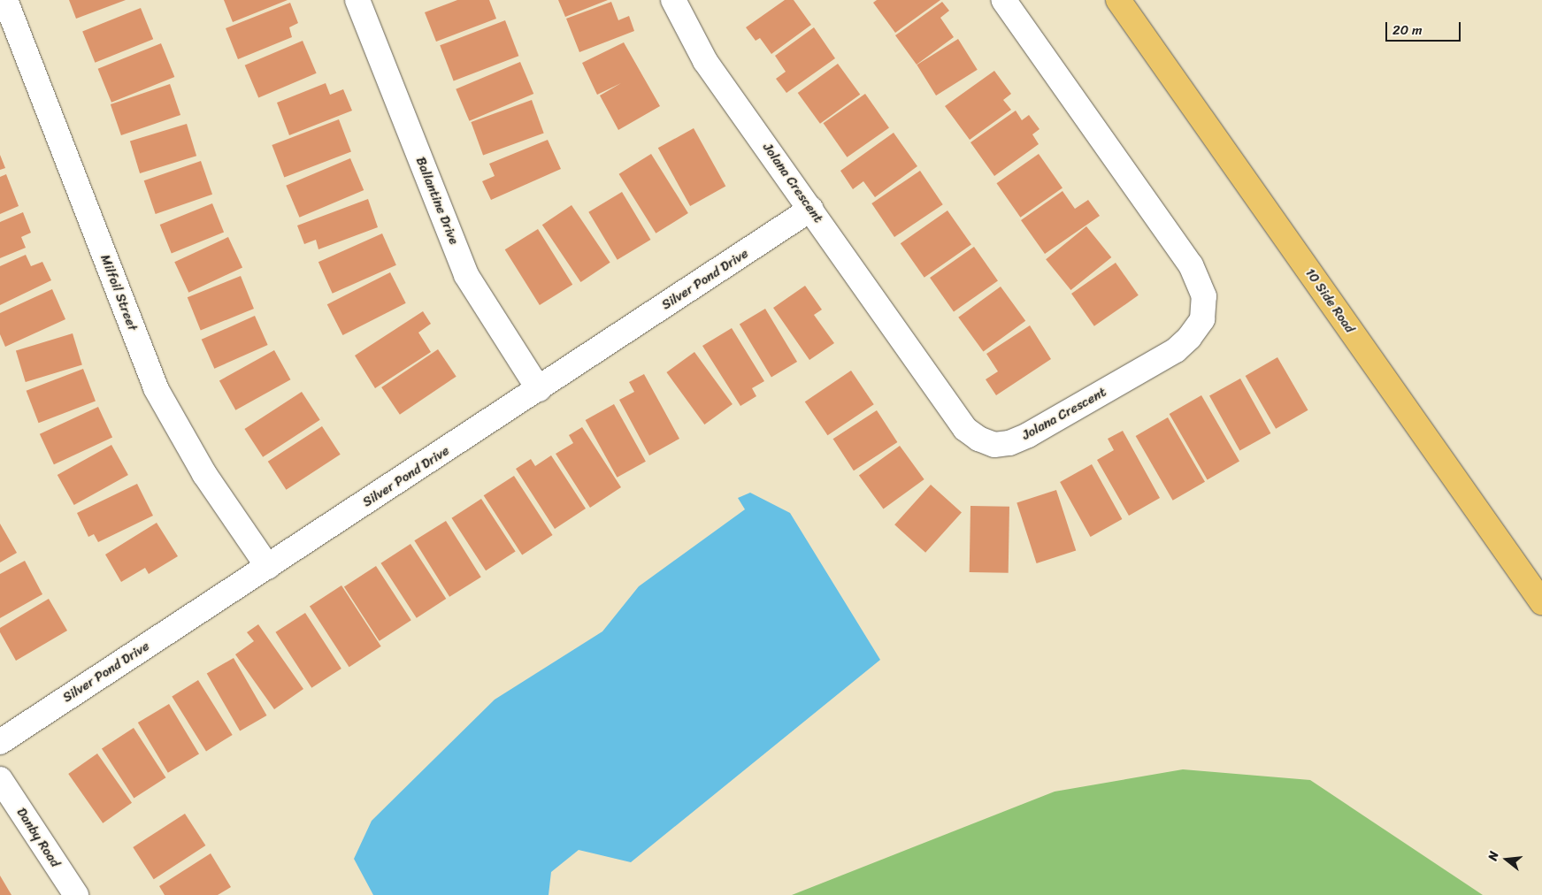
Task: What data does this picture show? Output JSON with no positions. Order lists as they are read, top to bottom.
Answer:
{
  "streets": {
    "main road": ["10 Side Road"],
    "street": [
      "Jolana Crescent",
      "Ballantine Drive",
      "Silver Pond Drive",
      "Milfoil Street",
      "Danby Road"
    ]
  },
  "crossings": [
    ["Jolana Crescent", "Silver Pond Drive"],
    ["Ballantine Drive", "Silver Pond Drive"],
    ["Silver Pond Drive", "Milfoil Street"]
  ],
  "scale_bar": "20 m",
  "north": "left"
}
